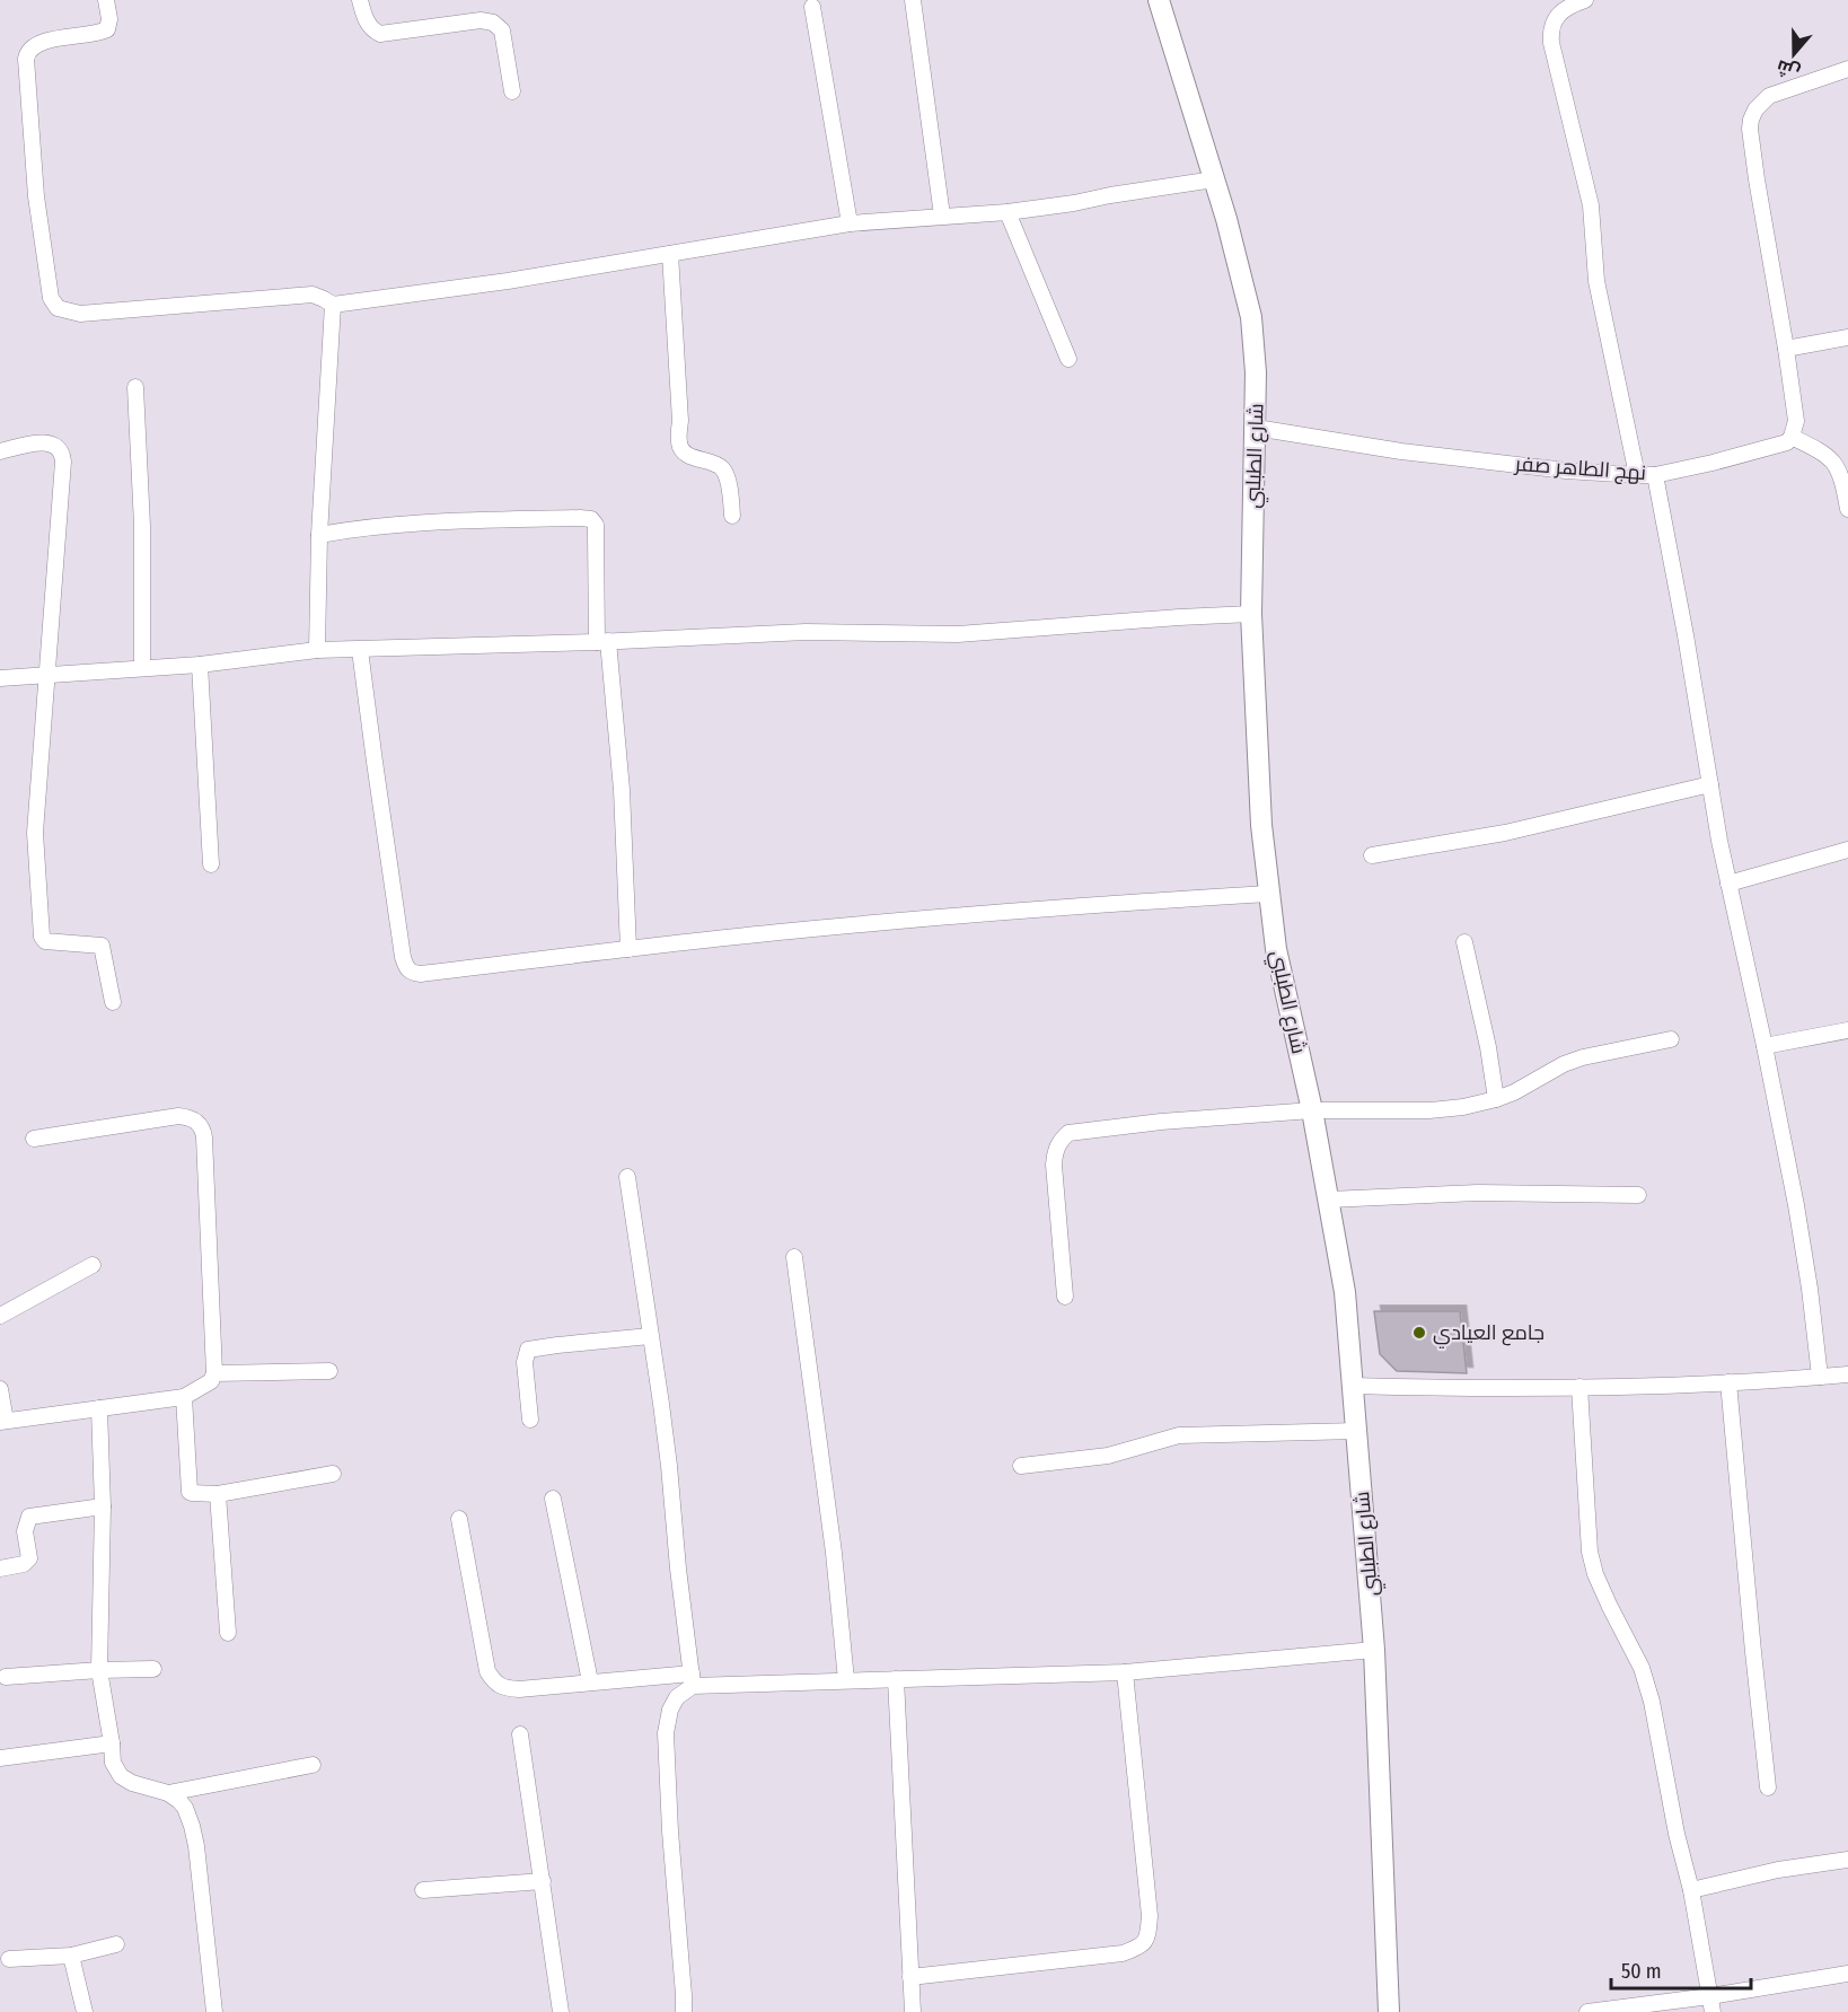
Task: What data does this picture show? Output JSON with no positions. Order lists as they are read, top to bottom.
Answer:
{
  "streets": {
    "street": ["شارع الطبلبي", "نهج الطاهر صفر"]
  },
  "crossings": [
    ["شارع الطبلبي", "نهج الطاهر صفر"]
  ],
  "places": ["جامع العيادي"],
  "scale_bar": "50 m",
  "north": "bottom"
}
